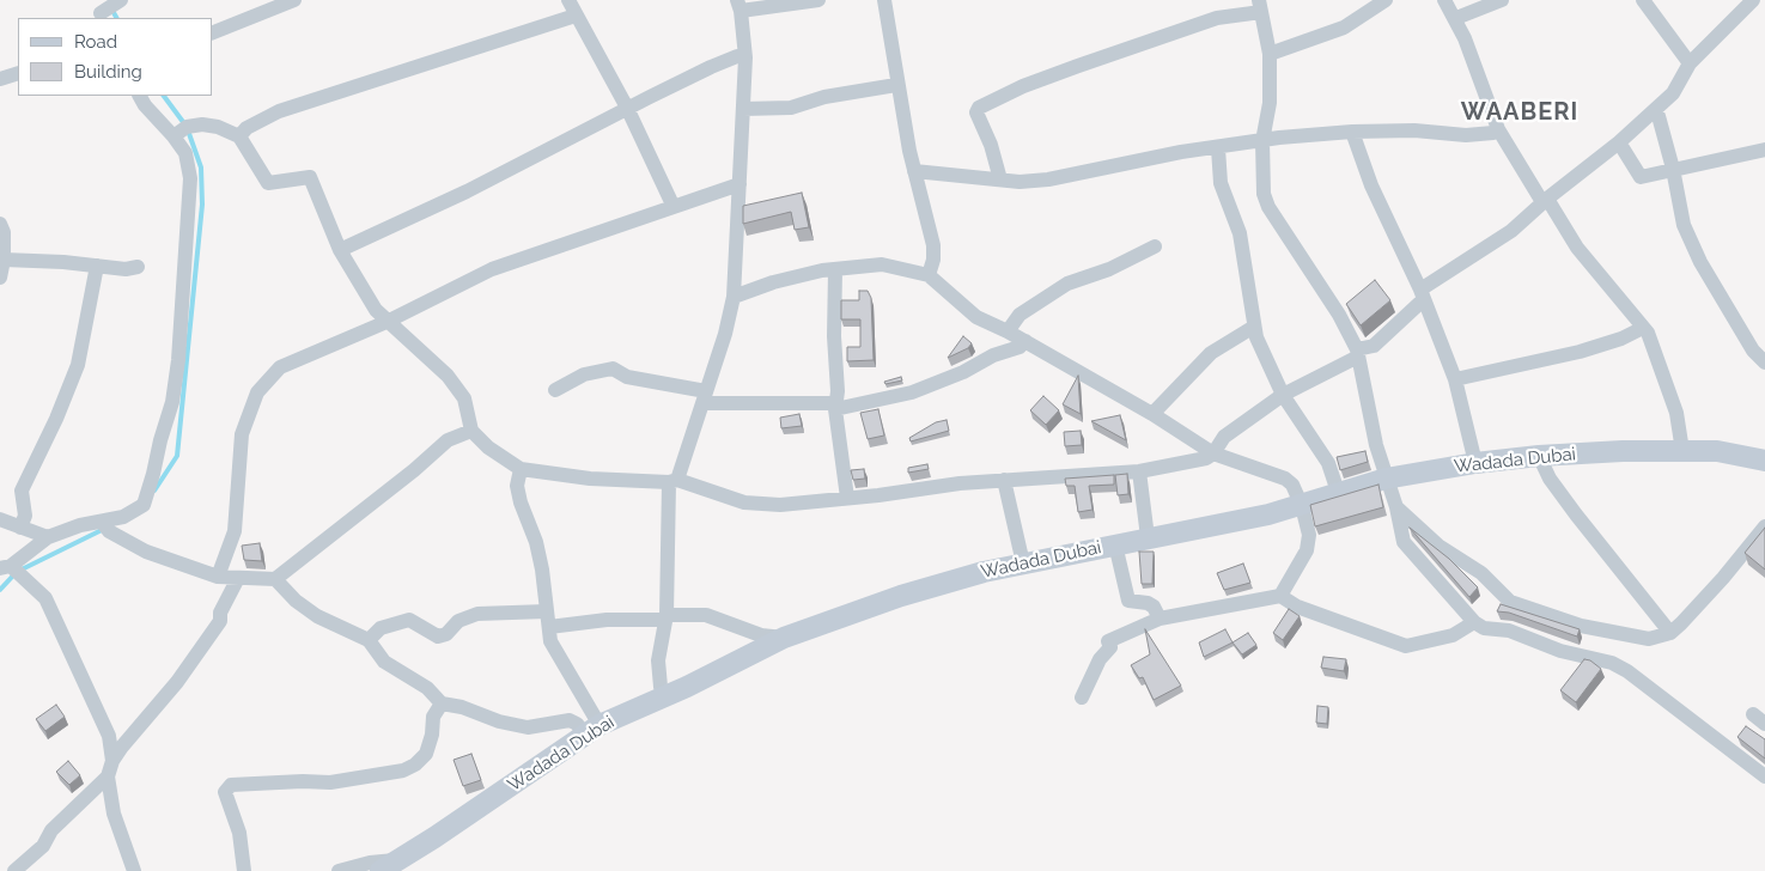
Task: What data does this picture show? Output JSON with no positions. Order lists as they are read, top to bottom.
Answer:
{
  "streets": {
    "street": ["Wadada Dubai"]
  },
  "districts": ["WAABERI"],
  "legend": ["Road", "Building"]
}
